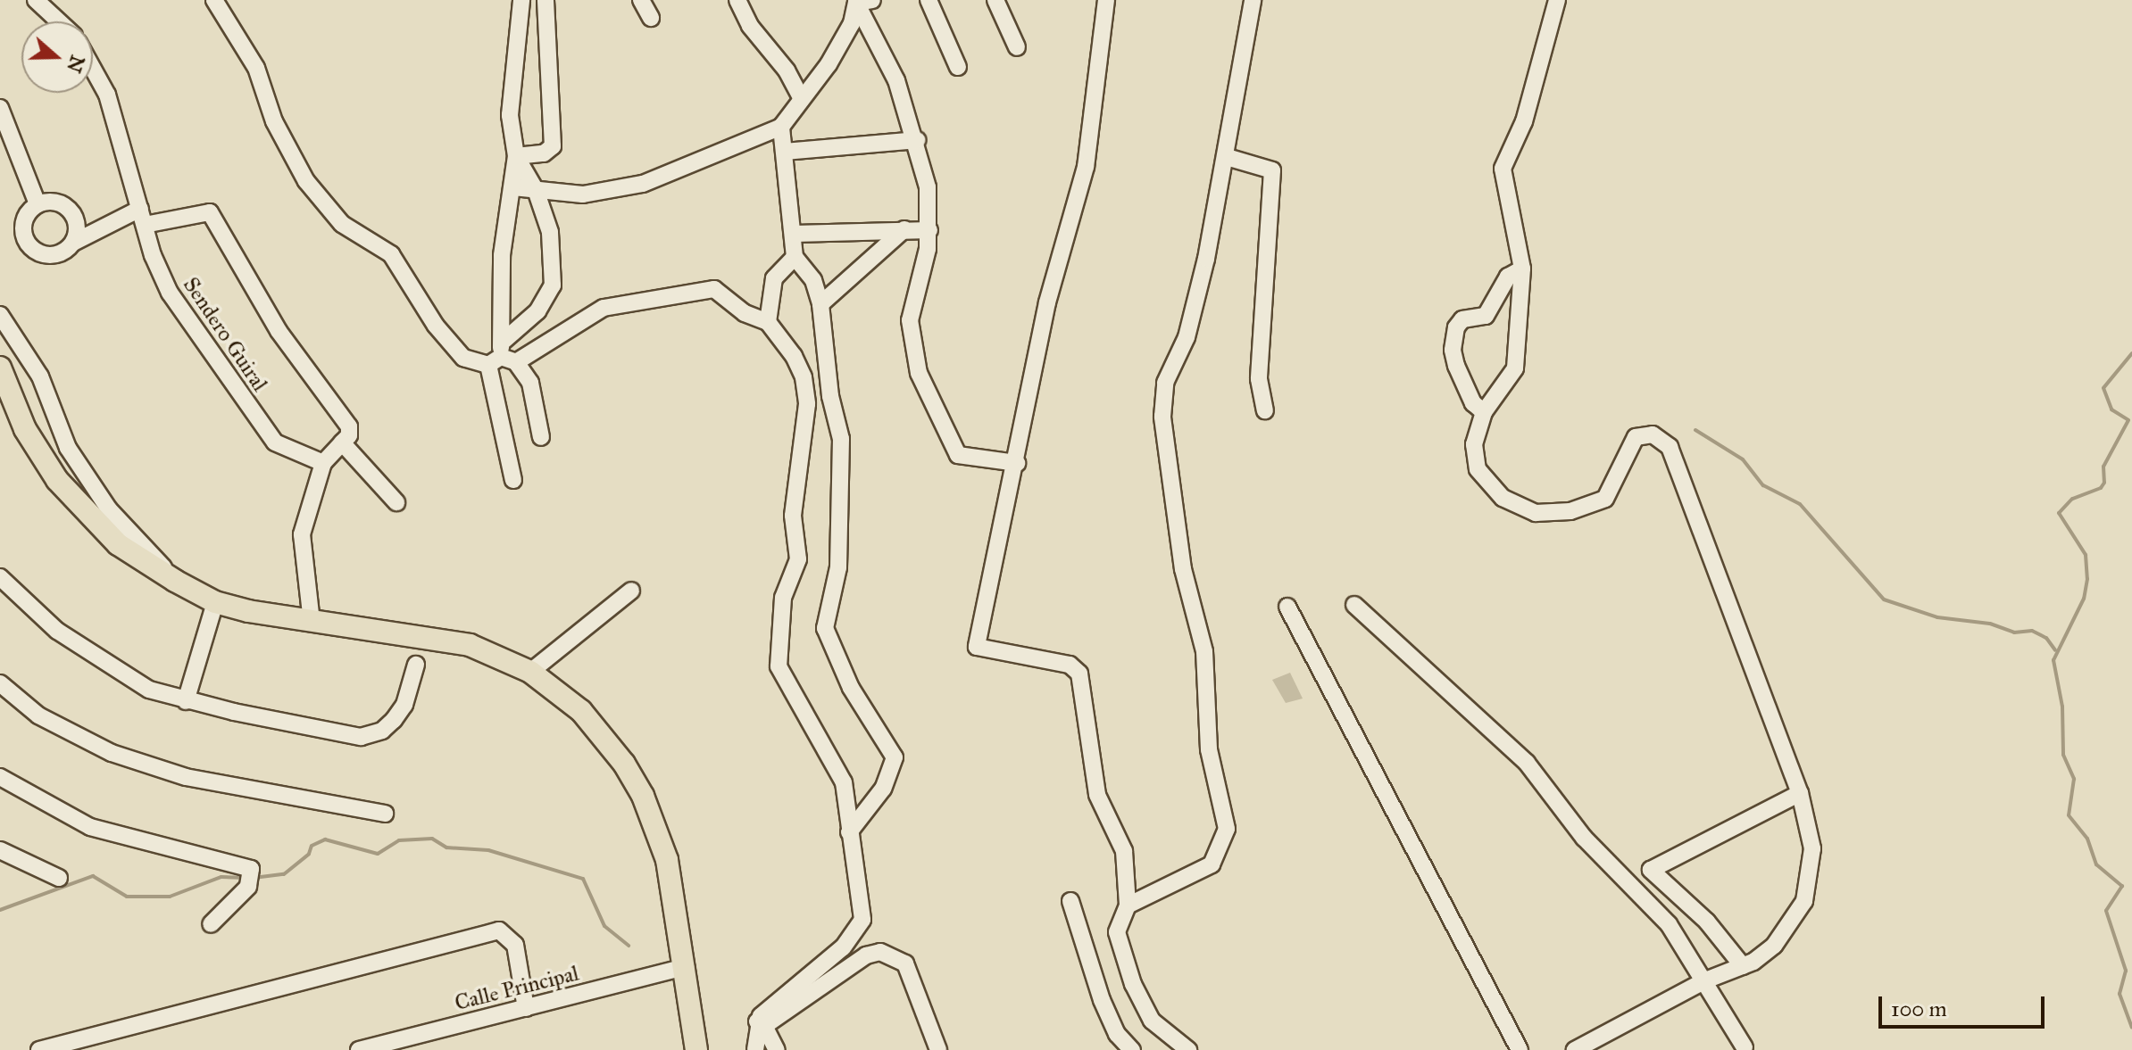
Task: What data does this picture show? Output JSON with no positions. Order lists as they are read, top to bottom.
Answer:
{
  "streets": {
    "street": ["Sendero Guiral", "Calle Principal"]
  },
  "scale_bar": "100 m",
  "north": "right"
}
